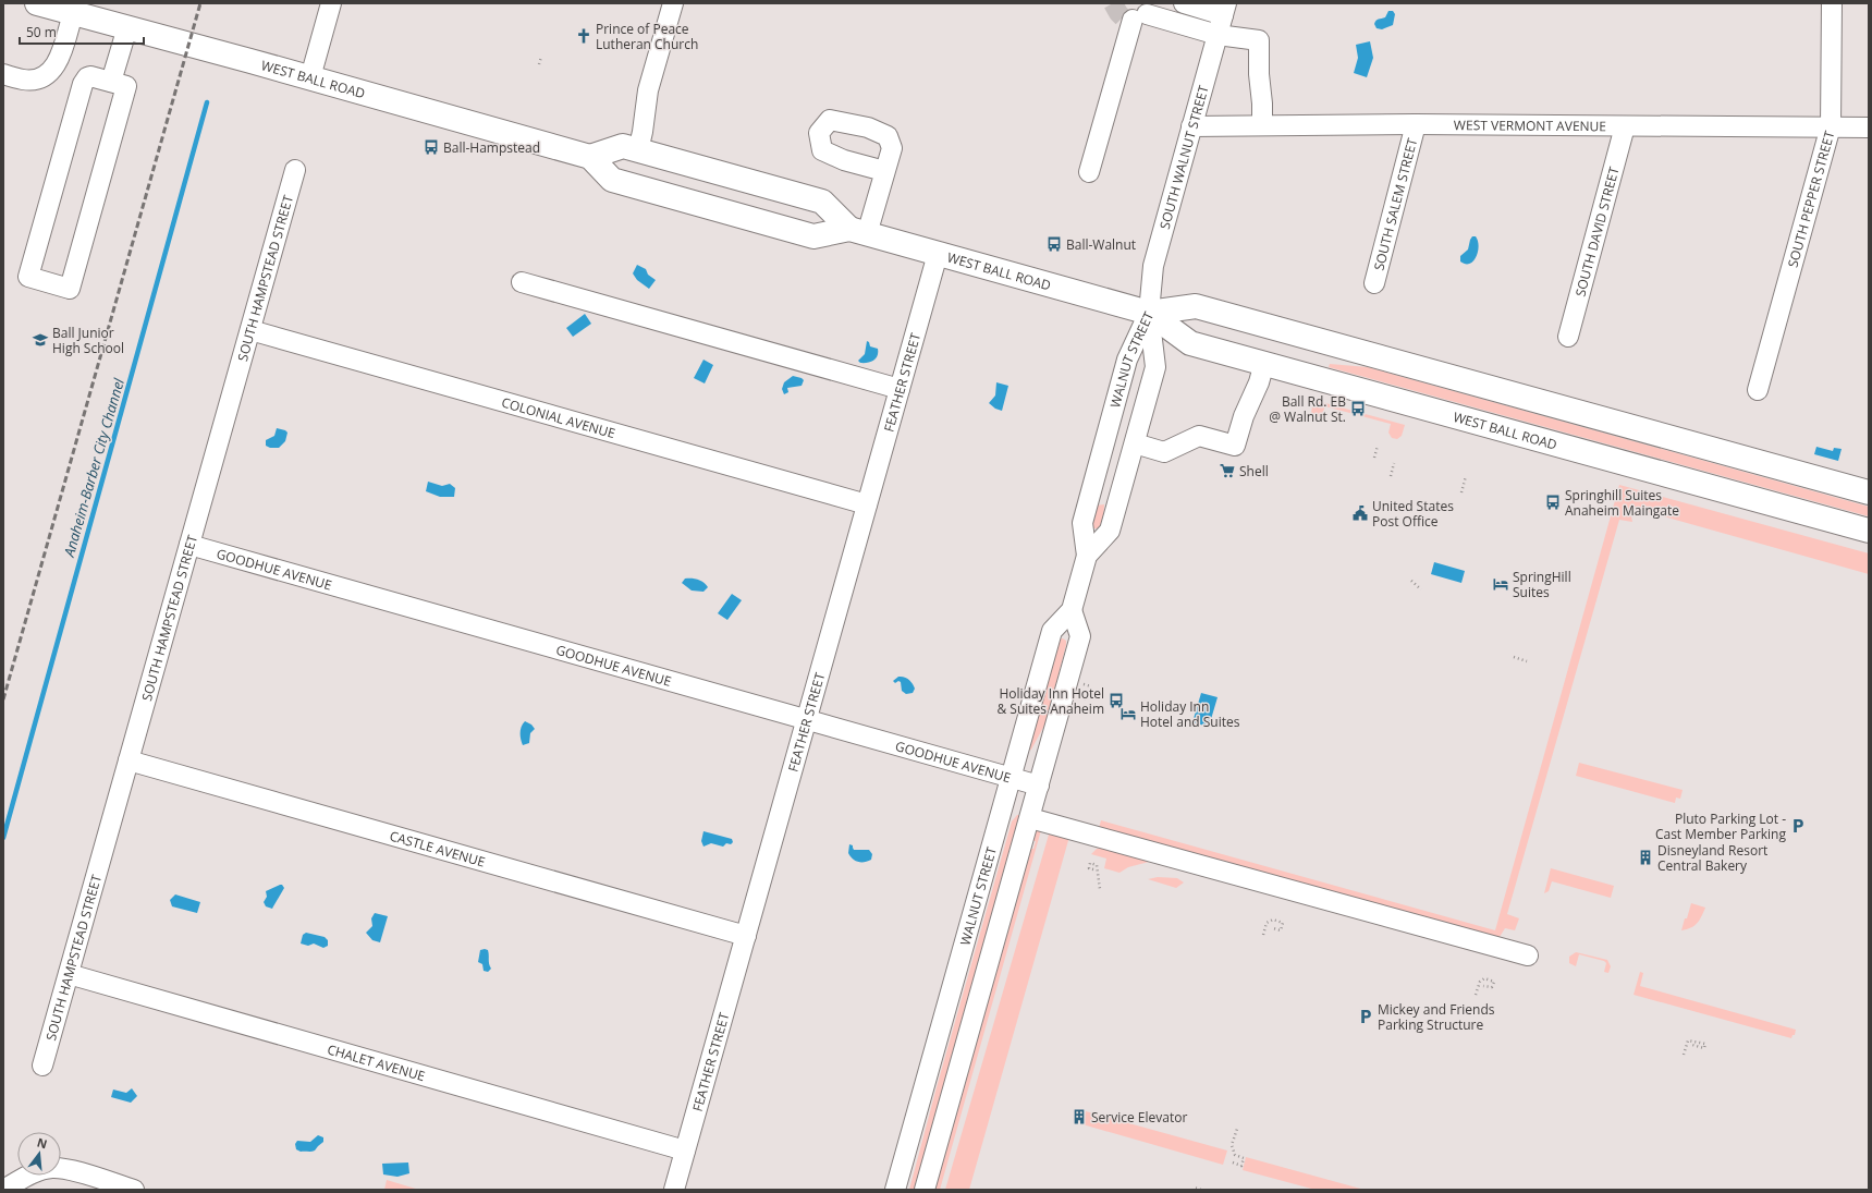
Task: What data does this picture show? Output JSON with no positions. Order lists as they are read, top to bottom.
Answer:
{
  "streets": {
    "main road": ["WEST BALL ROAD"],
    "street": [
      "WEST VERMONT AVENUE",
      "SOUTH WALNUT STREET",
      "SOUTH PEPPER STREET",
      "SOUTH SALEM STREET",
      "SOUTH DAVID STREET",
      "SOUTH HAMPSTEAD STREET",
      "WALNUT STREET",
      "FEATHER STREET",
      "COLONIAL AVENUE",
      "GOODHUE AVENUE",
      "CASTLE AVENUE",
      "CHALET AVENUE"
    ]
  },
  "crossings": [
    ["WEST BALL ROAD", "SOUTH WALNUT STREET"],
    ["WEST BALL ROAD", "WALNUT STREET"],
    ["WEST BALL ROAD", "FEATHER STREET"],
    ["WEST VERMONT AVENUE", "SOUTH WALNUT STREET"],
    ["WEST VERMONT AVENUE", "SOUTH PEPPER STREET"],
    ["WEST VERMONT AVENUE", "SOUTH SALEM STREET"],
    ["WEST VERMONT AVENUE", "SOUTH DAVID STREET"],
    ["SOUTH WALNUT STREET", "WALNUT STREET"],
    ["SOUTH HAMPSTEAD STREET", "COLONIAL AVENUE"],
    ["SOUTH HAMPSTEAD STREET", "GOODHUE AVENUE"],
    ["SOUTH HAMPSTEAD STREET", "CASTLE AVENUE"],
    ["SOUTH HAMPSTEAD STREET", "CHALET AVENUE"],
    ["WALNUT STREET", "GOODHUE AVENUE"],
    ["FEATHER STREET", "COLONIAL AVENUE"],
    ["FEATHER STREET", "GOODHUE AVENUE"],
    ["FEATHER STREET", "CASTLE AVENUE"],
    ["FEATHER STREET", "CHALET AVENUE"]
  ],
  "water": ["Anaheim-Barber City Channel"],
  "places": {
    "church": ["Prince of Peace Lutheran Church"],
    "bus stop": [
      "Ball-Hampstead",
      "Ball-Walnut",
      "Ball Rd. EB @ Walnut St.",
      "Springhill Suites Anaheim Maingate",
      "Holiday Inn Hotel & Suites Anaheim"
    ],
    "school or university": ["Ball Junior High School"],
    "supermarket": ["Shell"],
    "public building": ["United States Post Office"],
    "hotel": ["SpringHill Suites", "Holiday Inn Hotel and Suites"],
    "parking": ["Pluto Parking Lot - Cast Member Parking", "Mickey and Friends Parking Structure"],
    "building": ["Disneyland Resort Central Bakery", "Service Elevator"]
  },
  "scale_bar": "50 m",
  "north": "top"
}
